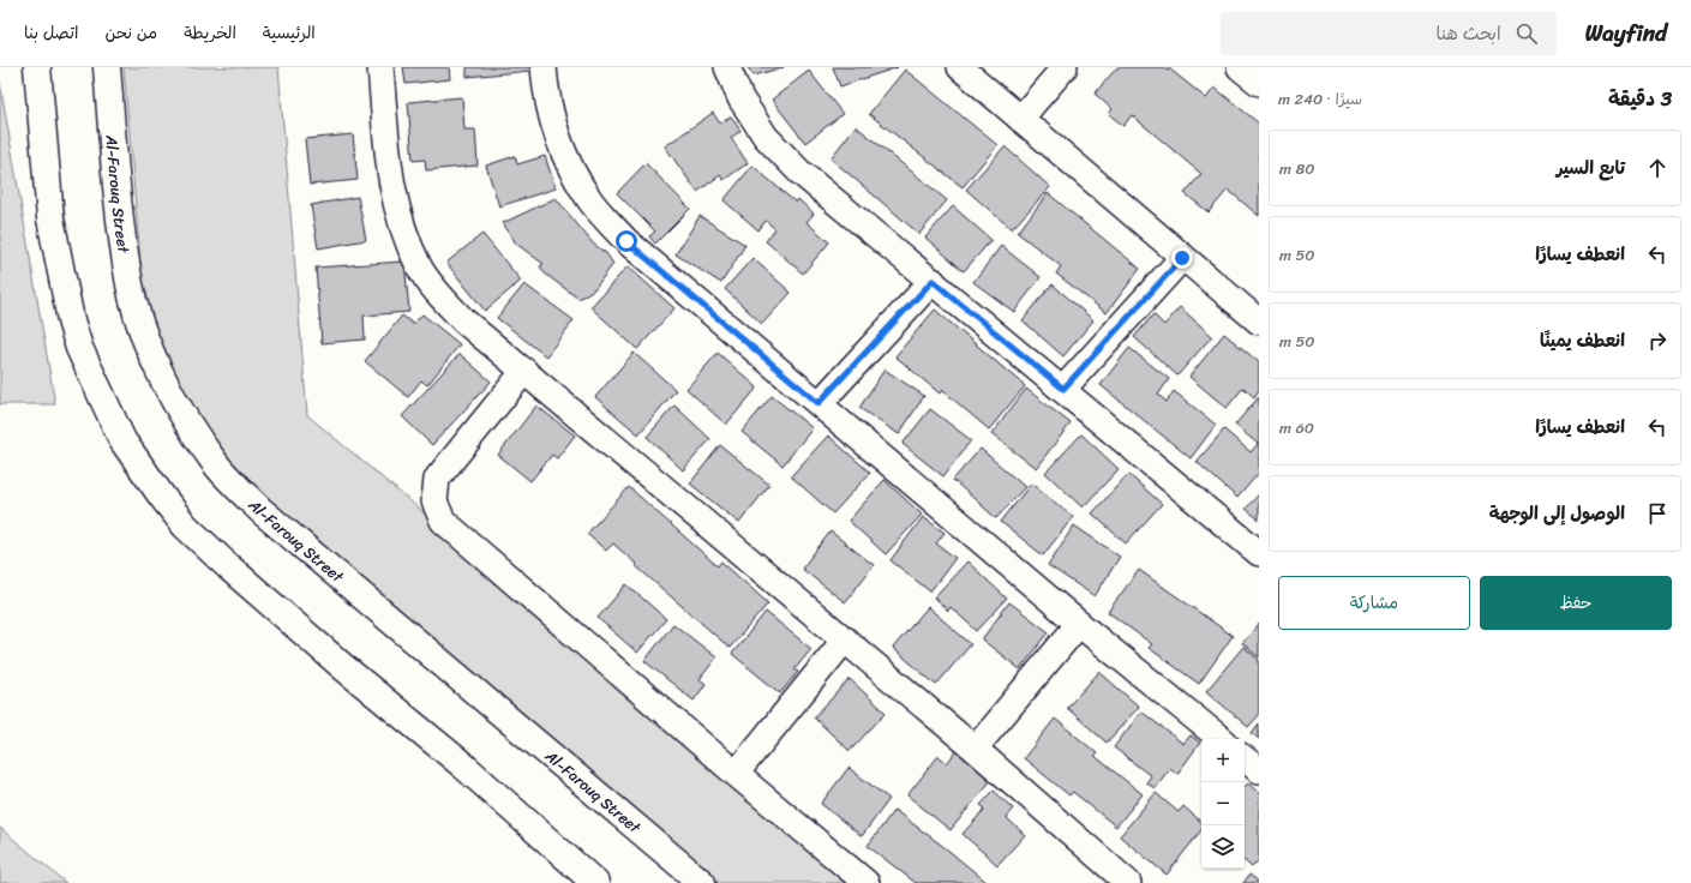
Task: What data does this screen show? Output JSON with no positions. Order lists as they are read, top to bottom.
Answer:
{
  "streets": {
    "main road": ["Al-Farouq Street"]
  },
  "page": {
    "header": "Wayfind",
    "search": "ابحث هنا",
    "nav": [
      "الرئيسية",
      "الخريطة",
      "من نحن",
      "اتصل بنا"
    ],
    "heading": ["3 دقيقة", "سيرًا · 240 m"],
    "list": [
      ["تابع السير", "80 m"],
      ["انعطف يسارًا", "50 m"],
      ["انعطف يمينًا", "50 m"],
      ["انعطف يسارًا", "60 m"],
      "الوصول إلى الوجهة"
    ],
    "buttons": ["حفظ", "مشاركة"],
    "map_buttons": ["+", "−"]
  }
}
